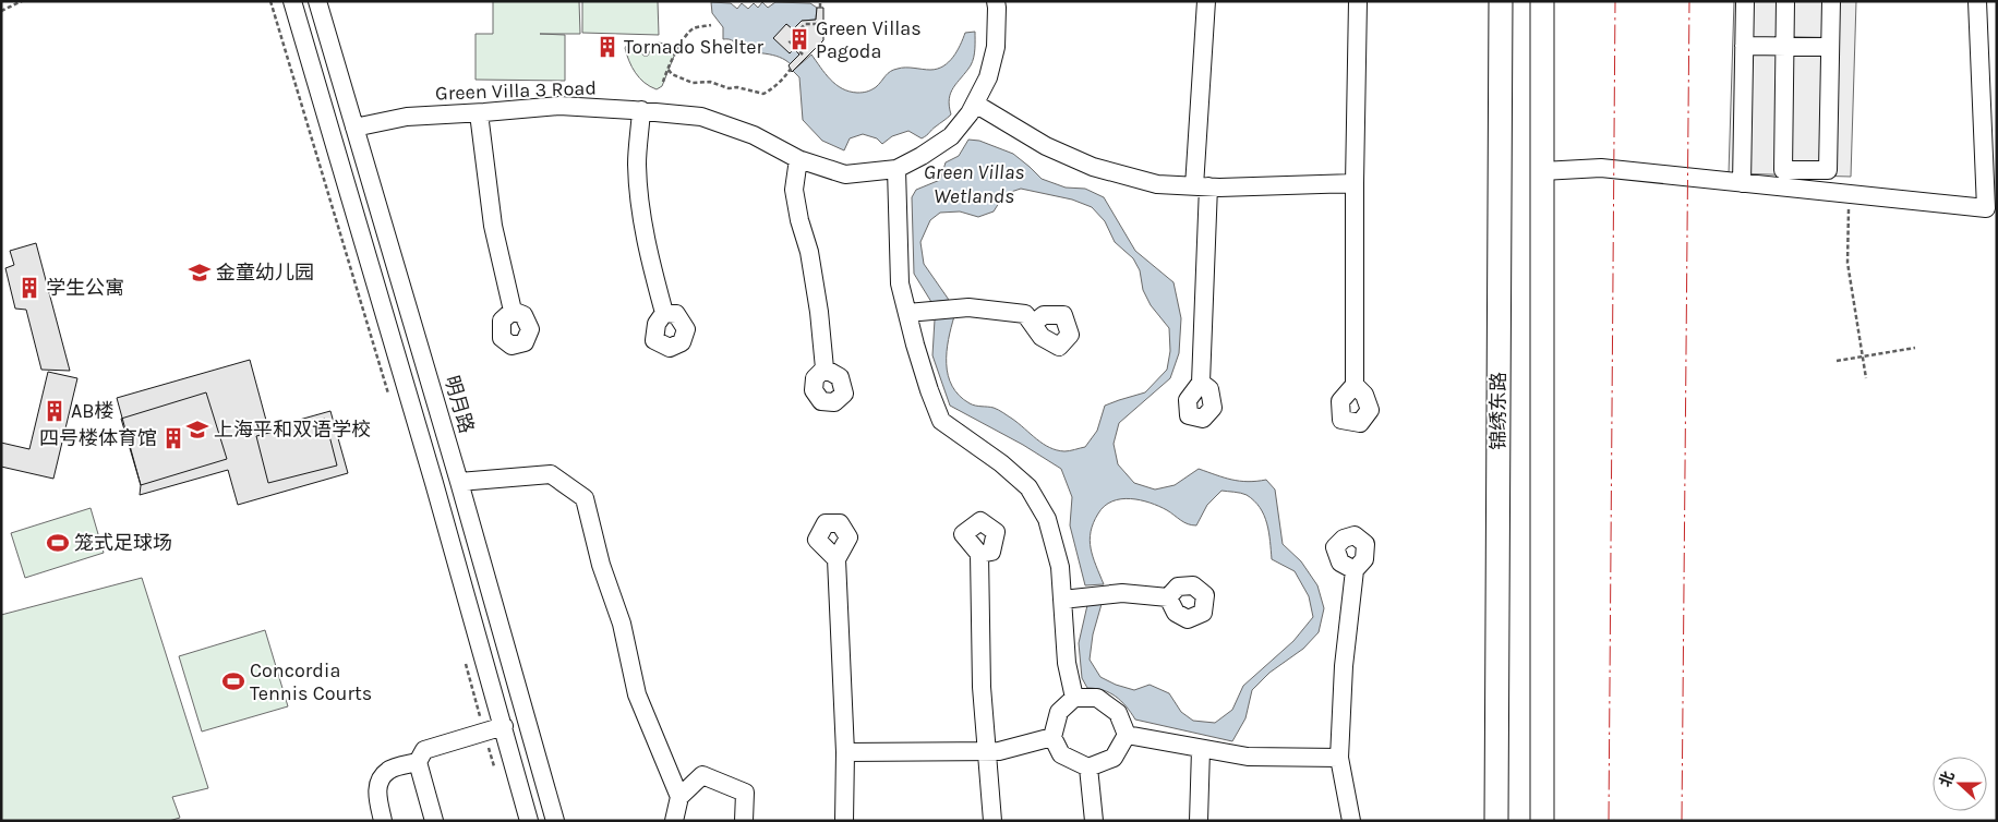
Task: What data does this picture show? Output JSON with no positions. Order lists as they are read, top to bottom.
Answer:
{
  "streets": {
    "main road": ["锦绣东路"],
    "street": ["Green Villa 3 Road", "明月路"]
  },
  "crossings": [
    ["Green Villa 3 Road", "明月路"]
  ],
  "water": ["Green Villas Wetlands"],
  "places": {
    "building": [
      "Green Villas Pagoda",
      "Tornado Shelter",
      "学生公寓",
      "AB楼",
      "四号楼体育馆"
    ],
    "school or university": ["金童幼儿园", "上海平和双语学校"],
    "sports": ["笼式足球场", "Concordia Tennis Courts"]
  },
  "north": "left"
}
